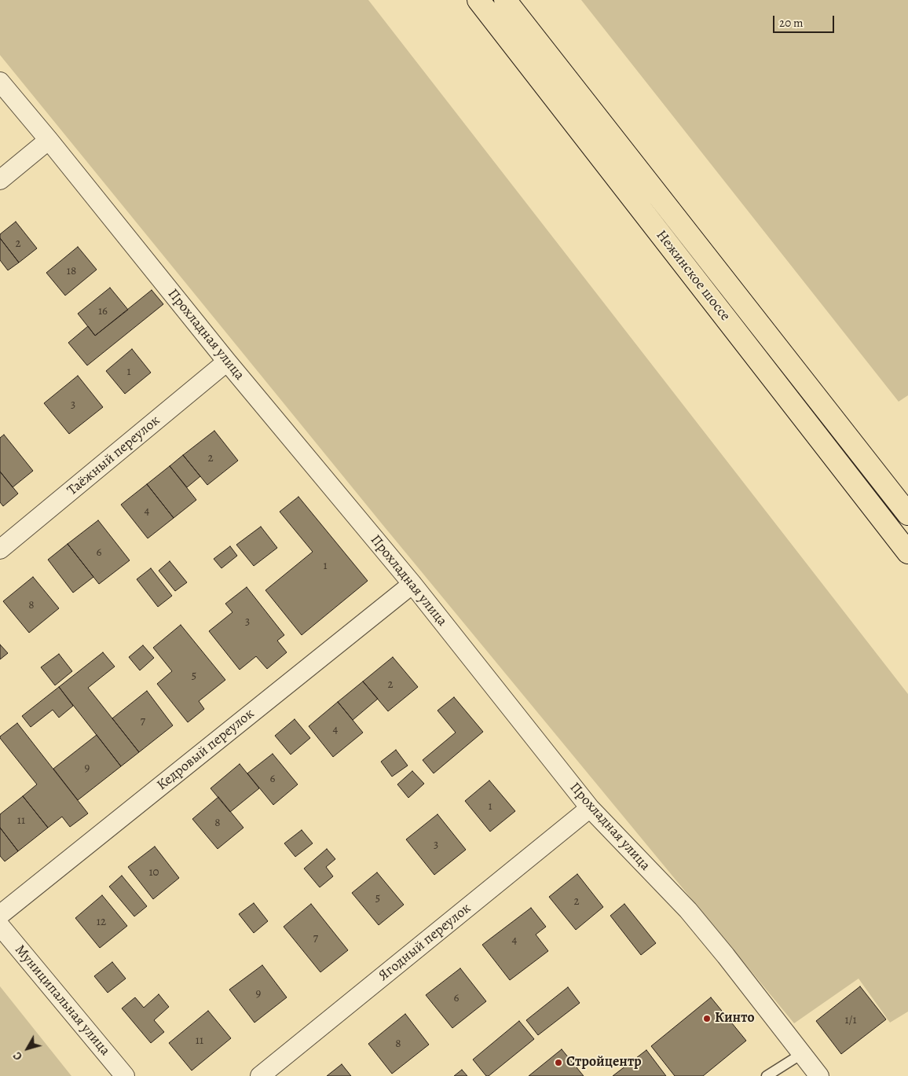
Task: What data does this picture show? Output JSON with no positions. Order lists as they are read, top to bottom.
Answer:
{
  "streets": {
    "main road": ["Нежинское шоссе"],
    "street": [
      "Прохладная улица",
      "Таёжный переулок",
      "Кедровый переулок",
      "Ягодный переулок",
      "Муниципальная улица"
    ]
  },
  "crossings": [
    ["Прохладная улица", "Таёжный переулок"],
    ["Прохладная улица", "Кедровый переулок"],
    ["Прохладная улица", "Ягодный переулок"]
  ],
  "places": ["Кинто", "Стройцентр"],
  "house_numbers": [
    "2",
    "18",
    "16",
    "1",
    "3",
    "2",
    "4",
    "6",
    "1",
    "8",
    "3",
    "5",
    "2",
    "7",
    "4",
    "9",
    "6",
    "1",
    "11",
    "8",
    "3",
    "10",
    "5",
    "2",
    "12",
    "7",
    "4",
    "9",
    "6",
    "1/1",
    "11",
    "8"
  ],
  "scale_bar": "20 m",
  "north": "bottom left"
}
